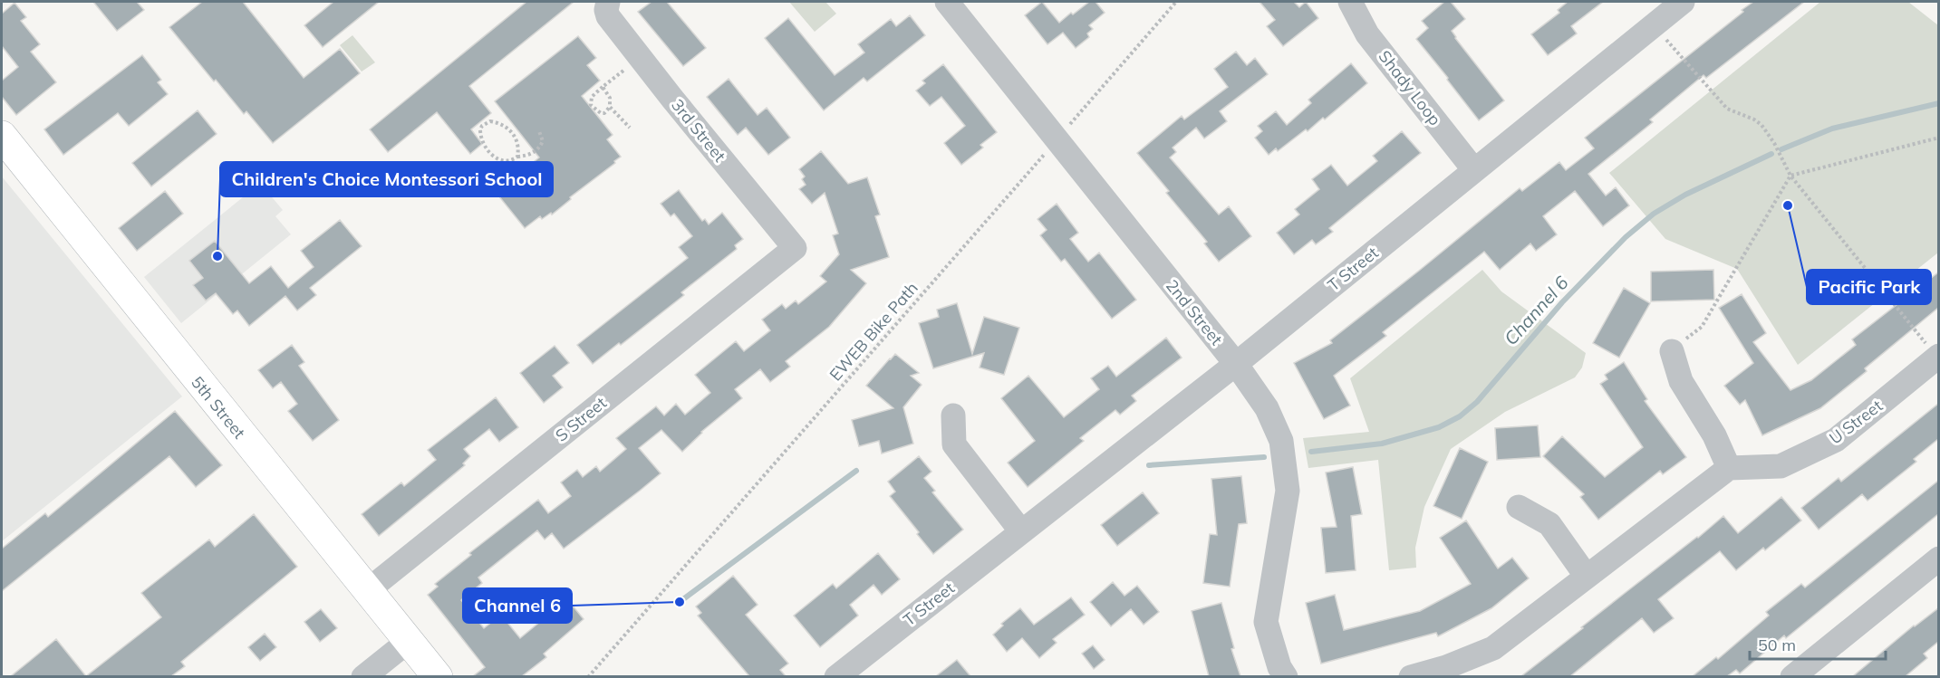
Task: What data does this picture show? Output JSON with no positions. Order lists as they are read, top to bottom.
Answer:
{
  "streets": {
    "main road": ["5th Street"],
    "street": [
      "Shady Loop",
      "3rd Street",
      "T Street",
      "2nd Street",
      "S Street",
      "U Street"
    ],
    "path": ["EWEB Bike Path"]
  },
  "crossings": [
    ["Shady Loop", "T Street"],
    ["3rd Street", "S Street"],
    ["T Street", "2nd Street"],
    ["2nd Street", "EWEB Bike Path"],
    ["5th Street", "S Street"]
  ],
  "water": ["Channel 6"],
  "places": ["Pacific Park", "Children's Choice Montessori School", "Channel 6"],
  "scale_bar": "50 m"
}
